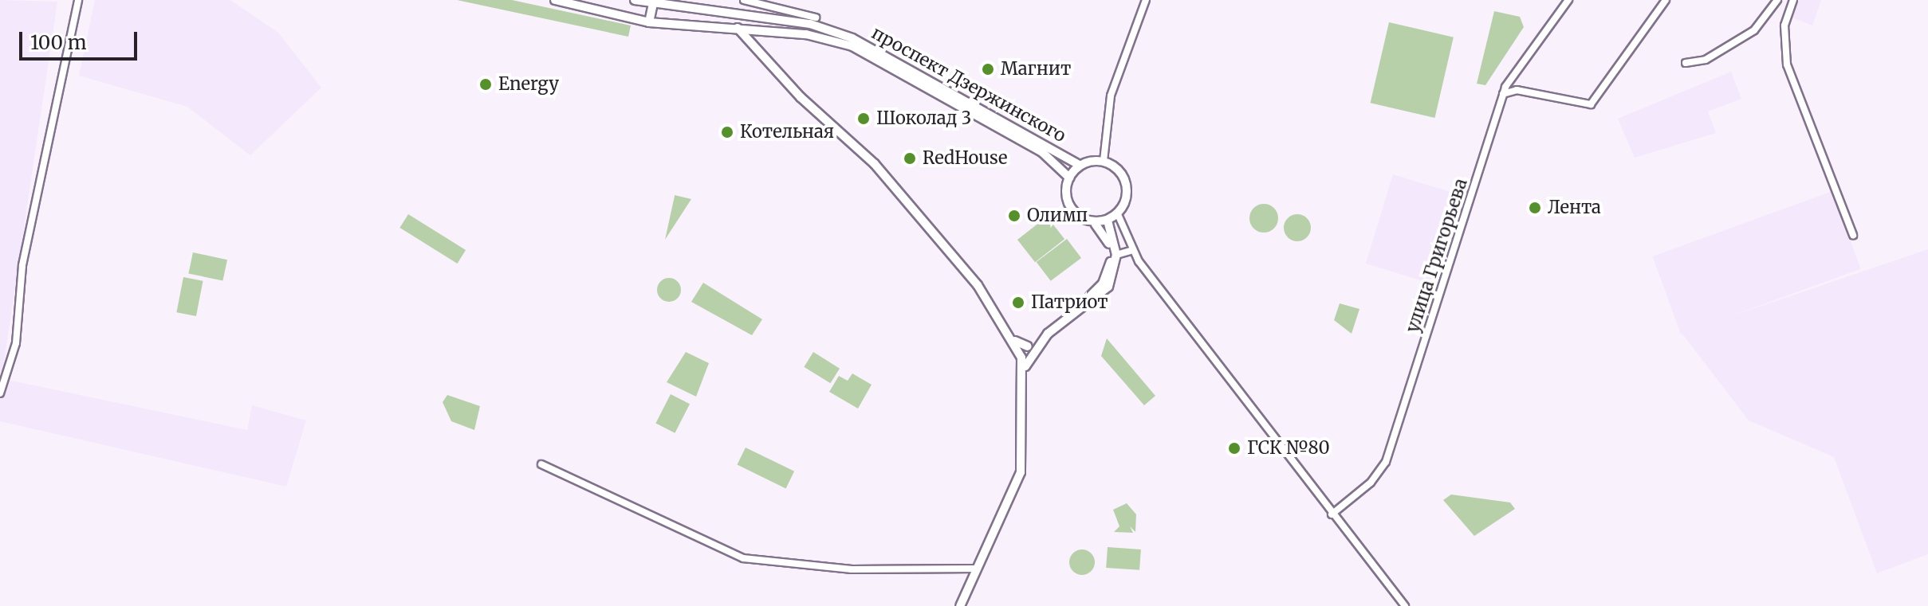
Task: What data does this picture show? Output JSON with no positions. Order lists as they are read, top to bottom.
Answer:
{
  "streets": {
    "street": ["проспект Дзержинского", "улица Григорьева"]
  },
  "places": [
    "Магнит",
    "Energy",
    "Шоколад 3",
    "Котельная",
    "RedHouse",
    "Лента",
    "Олимп",
    "Патриот",
    "ГСК №80"
  ],
  "scale_bar": "100 m"
}
